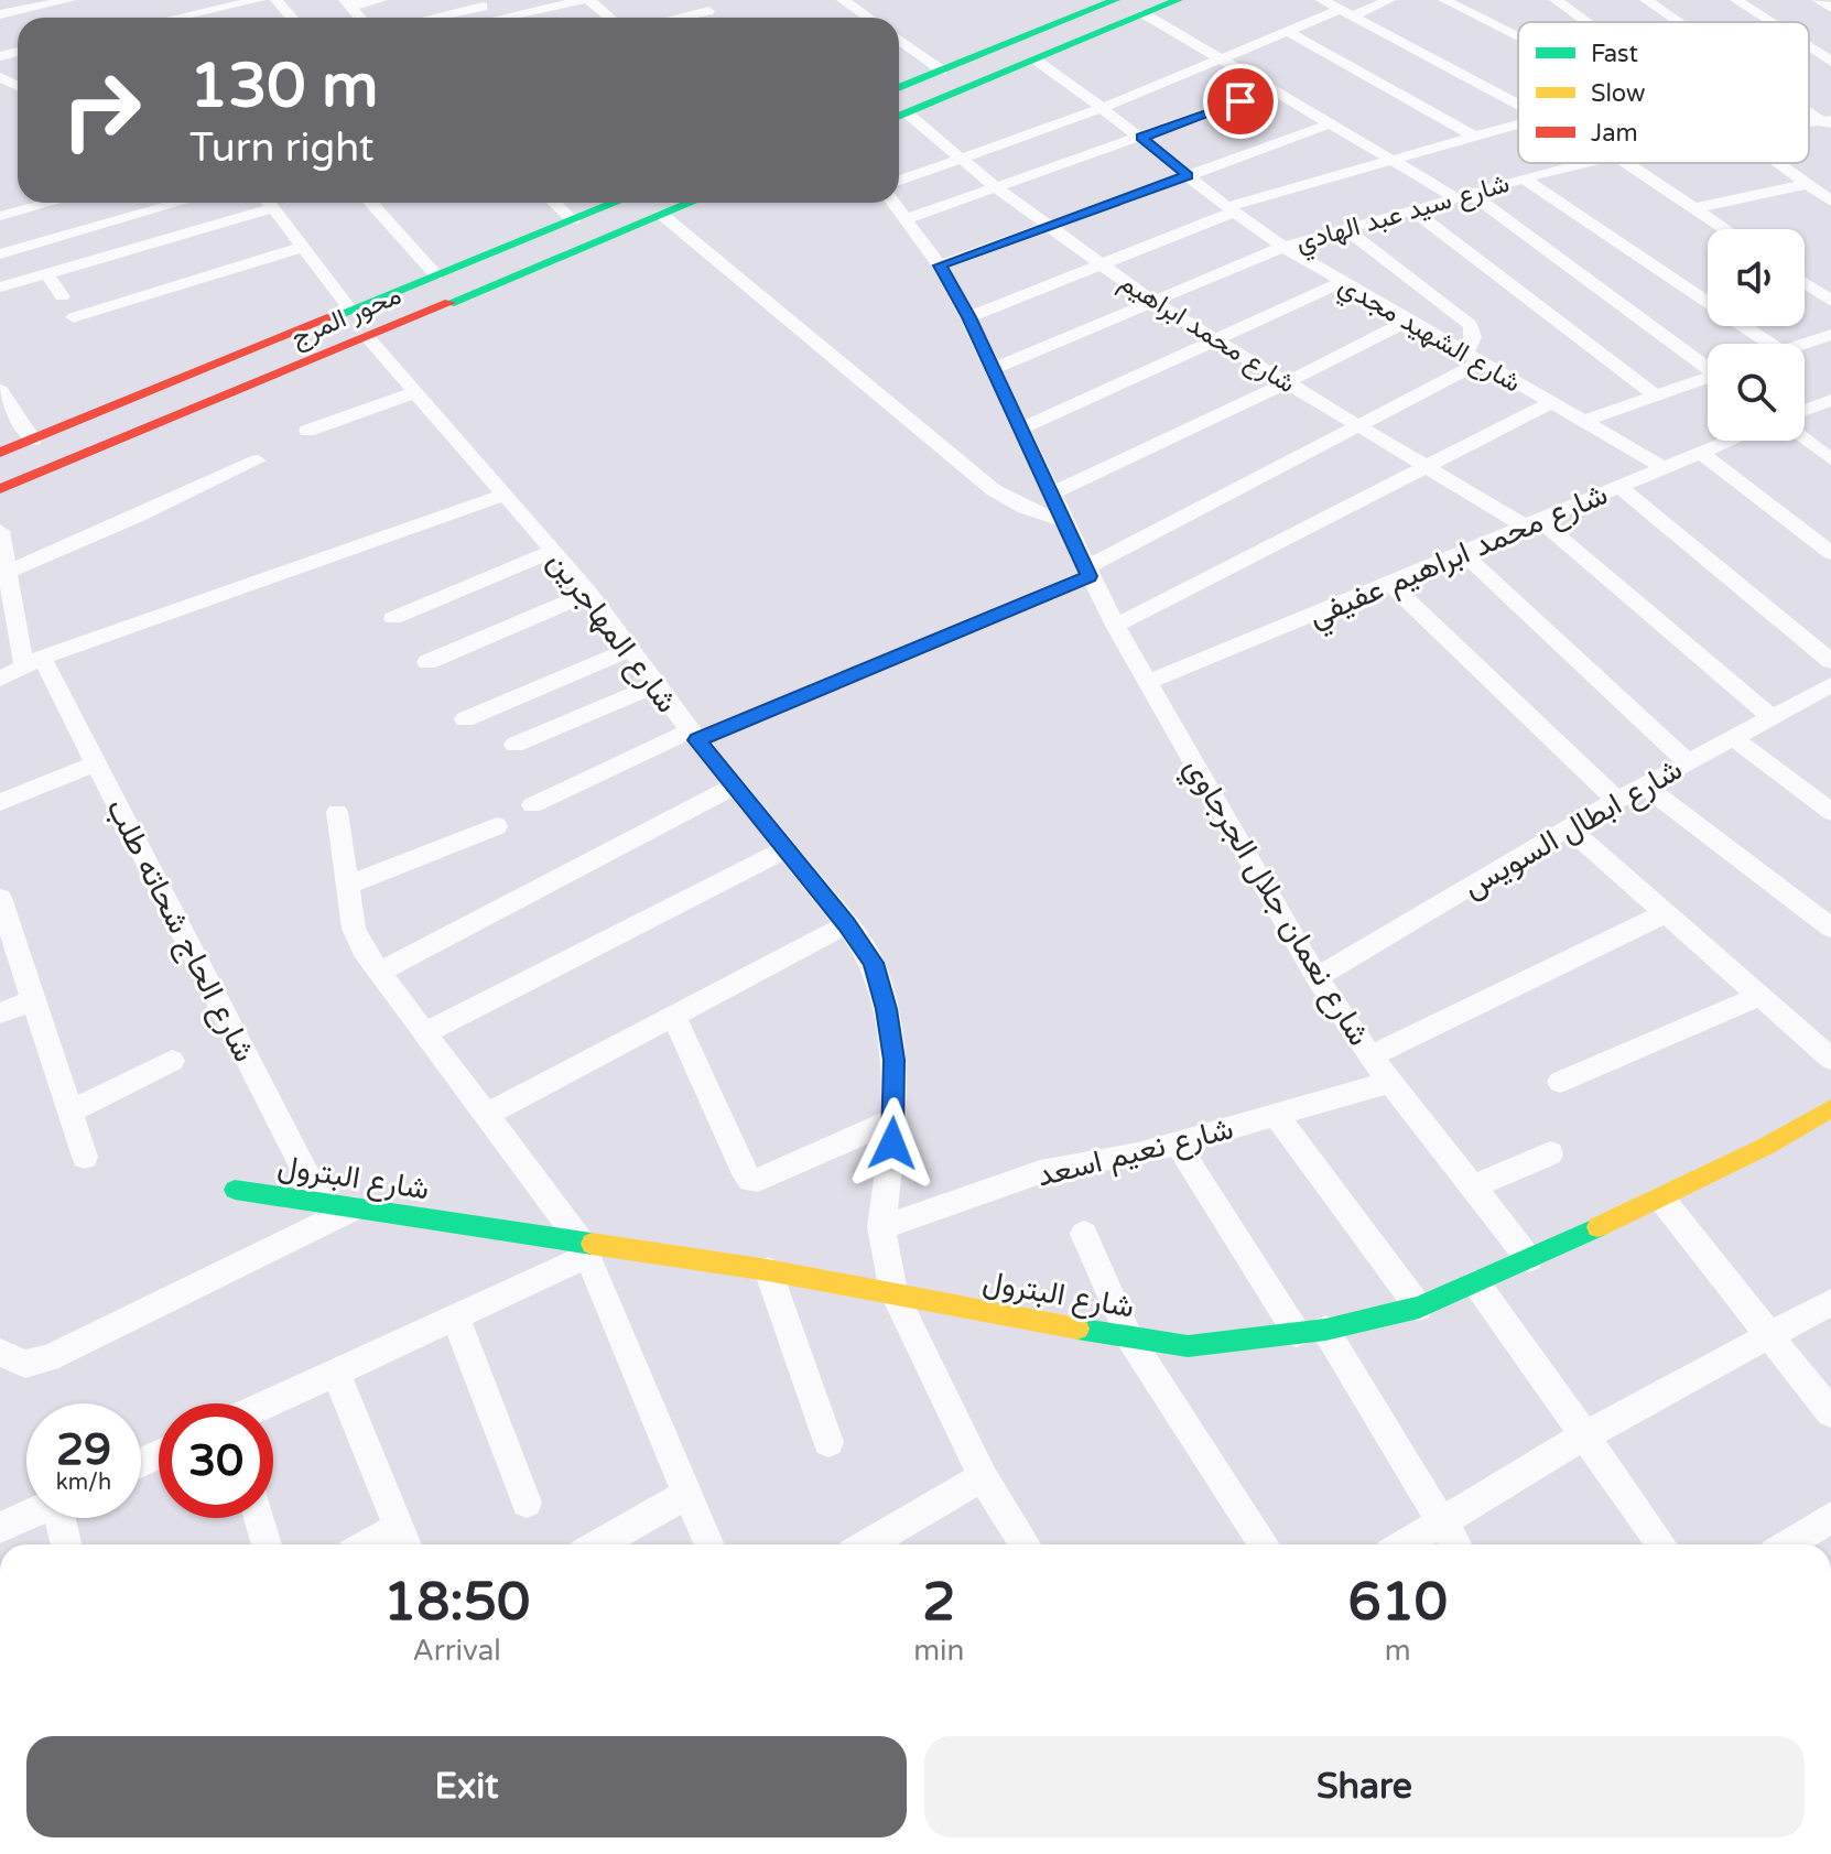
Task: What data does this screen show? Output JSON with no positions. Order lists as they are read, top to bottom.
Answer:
{
  "streets": {
    "main road": ["محور المرج", "شارع البترول"],
    "street": [
      "شارع سيد عبد الهادي",
      "شارع محمد ابراهيم",
      "شارع الشهيد مجدي",
      "شارع محمد ابراهيم عفيفي",
      "شارع المهاجرين",
      "شارع ابطال السويس",
      "شارع نعمان جلال الجرجاوي",
      "شارع الحاج شحاته طلب",
      "شارع نعيم اسعد"
    ]
  },
  "crossings": [
    ["شارع سيد عبد الهادي", "شارع محمد ابراهيم"],
    ["شارع سيد عبد الهادي", "شارع الشهيد مجدي"],
    ["شارع سيد عبد الهادي", "شارع نعمان جلال الجرجاوي"],
    ["محور المرج", "شارع المهاجرين"],
    ["شارع محمد ابراهيم", "شارع محمد ابراهيم عفيفي"],
    ["شارع محمد ابراهيم", "شارع ابطال السويس"],
    ["شارع الشهيد مجدي", "شارع محمد ابراهيم عفيفي"],
    ["شارع محمد ابراهيم عفيفي", "شارع نعمان جلال الجرجاوي"],
    ["شارع المهاجرين", "شارع نعيم اسعد"],
    ["شارع المهاجرين", "شارع البترول"],
    ["شارع ابطال السويس", "شارع نعمان جلال الجرجاوي"],
    ["شارع نعمان جلال الجرجاوي", "شارع نعيم اسعد"],
    ["شارع نعمان جلال الجرجاوي", "شارع البترول"],
    ["شارع الحاج شحاته طلب", "شارع البترول"]
  ],
  "legend": ["Fast", "Slow", "Jam"],
  "page": {
    "turn": ["130 m", "Turn right"],
    "speed": "29 km/h",
    "limit": "30",
    "eta": [
      "18:50",
      "Arrival",
      "2",
      "min",
      "610",
      "m"
    ],
    "buttons": ["Exit", "Share"]
  }
}
